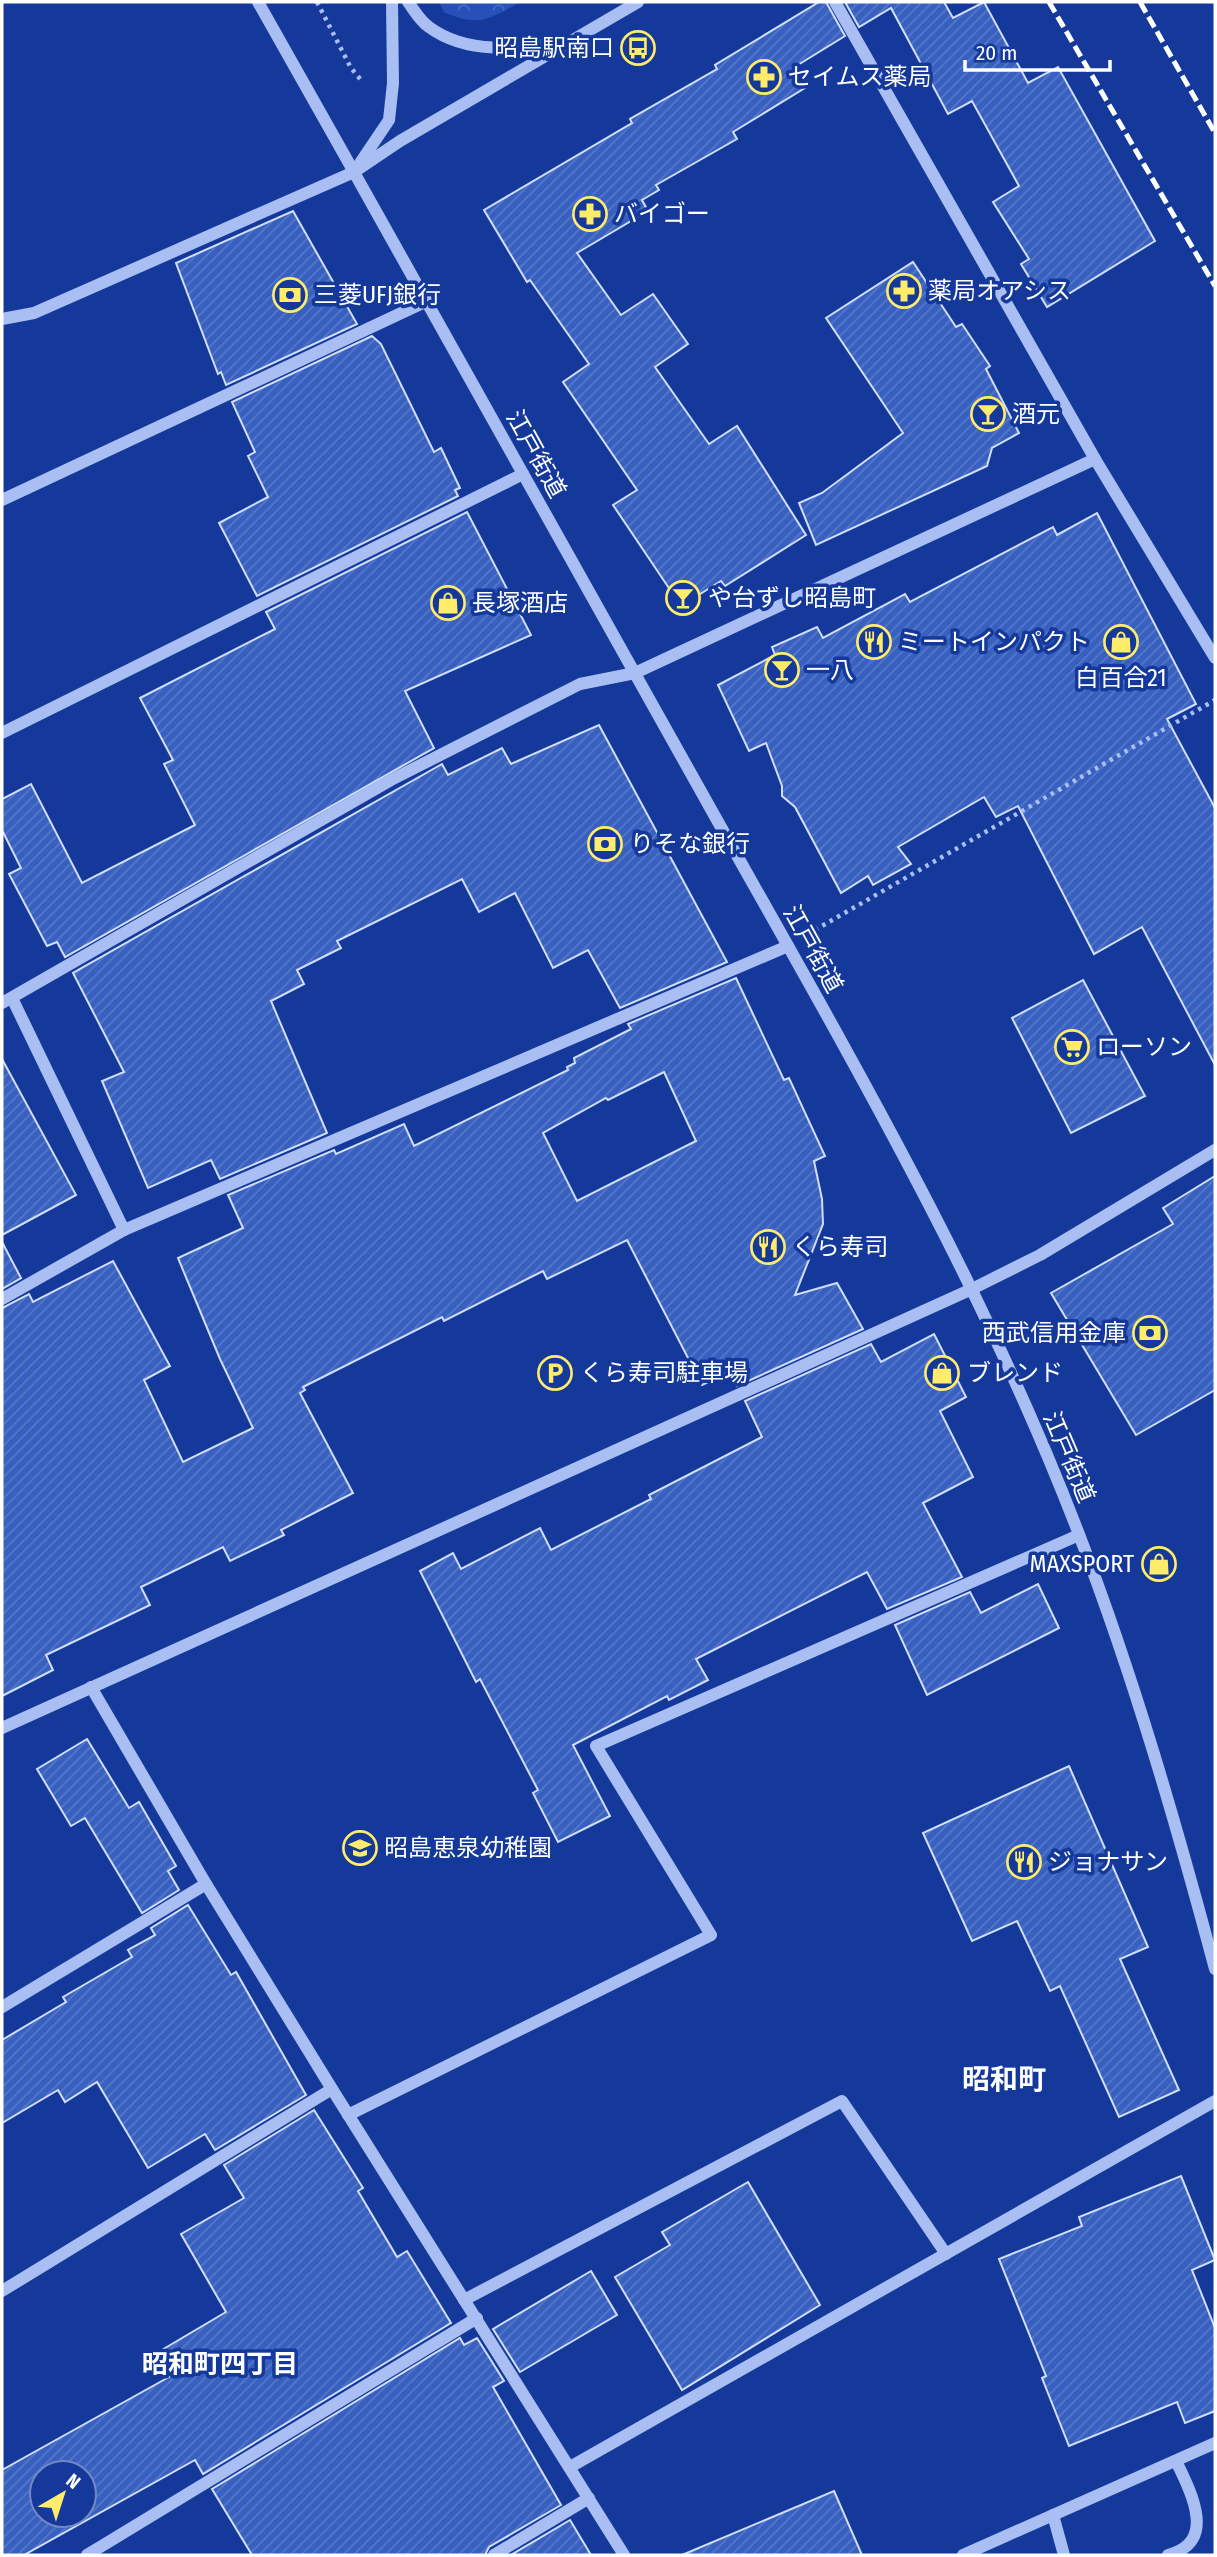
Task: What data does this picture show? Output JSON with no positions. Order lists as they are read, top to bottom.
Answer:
{
  "streets": {
    "street": ["江戸街道"]
  },
  "districts": ["昭和町", "昭和町四丁目"],
  "places": {
    "bus stop": ["昭島駅南口"],
    "pharmacy": ["セイムス薬局", "バイゴー", "薬局オアシス"],
    "bank": ["三菱UFJ銀行", "りそな銀行", "西武信用金庫"],
    "bar": ["酒元", "や台ずし昭島町", "一八"],
    "shop": [
      "長塚酒店",
      "白百合21",
      "ブレンド",
      "MAXSPORT"
    ],
    "restaurant": ["ミートインパクト", "くら寿司", "ジョナサン"],
    "supermarket": ["ローソン"],
    "parking": ["くら寿司駐車場"],
    "school or university": ["昭島恵泉幼稚園"]
  },
  "scale_bar": "20 m",
  "north": "top right"
}
